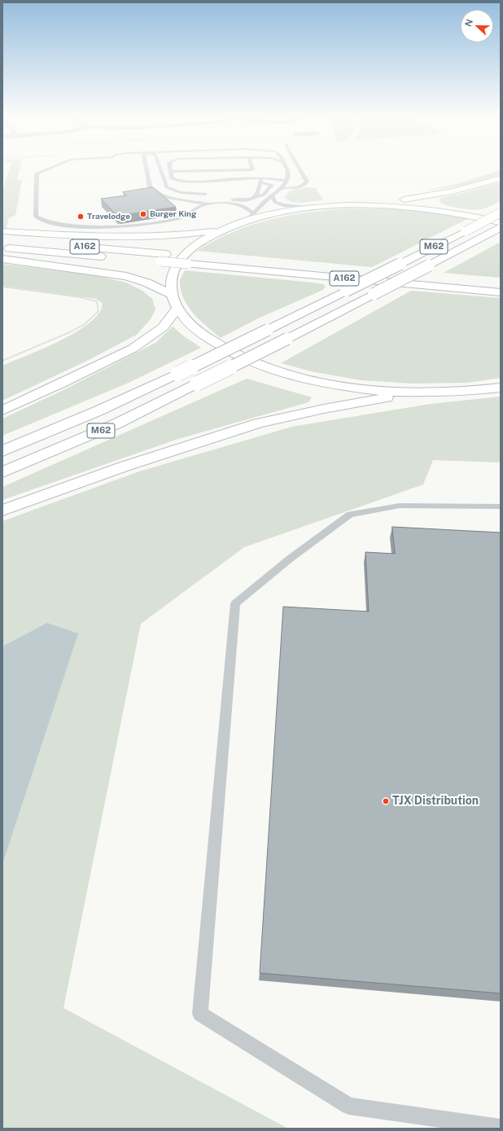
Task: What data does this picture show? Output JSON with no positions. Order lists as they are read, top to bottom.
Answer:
{
  "streets": {
    "highway": ["A162", "M62"]
  },
  "places": ["Burger King", "Travelodge", "TJX Distribution"],
  "north": "left"
}
